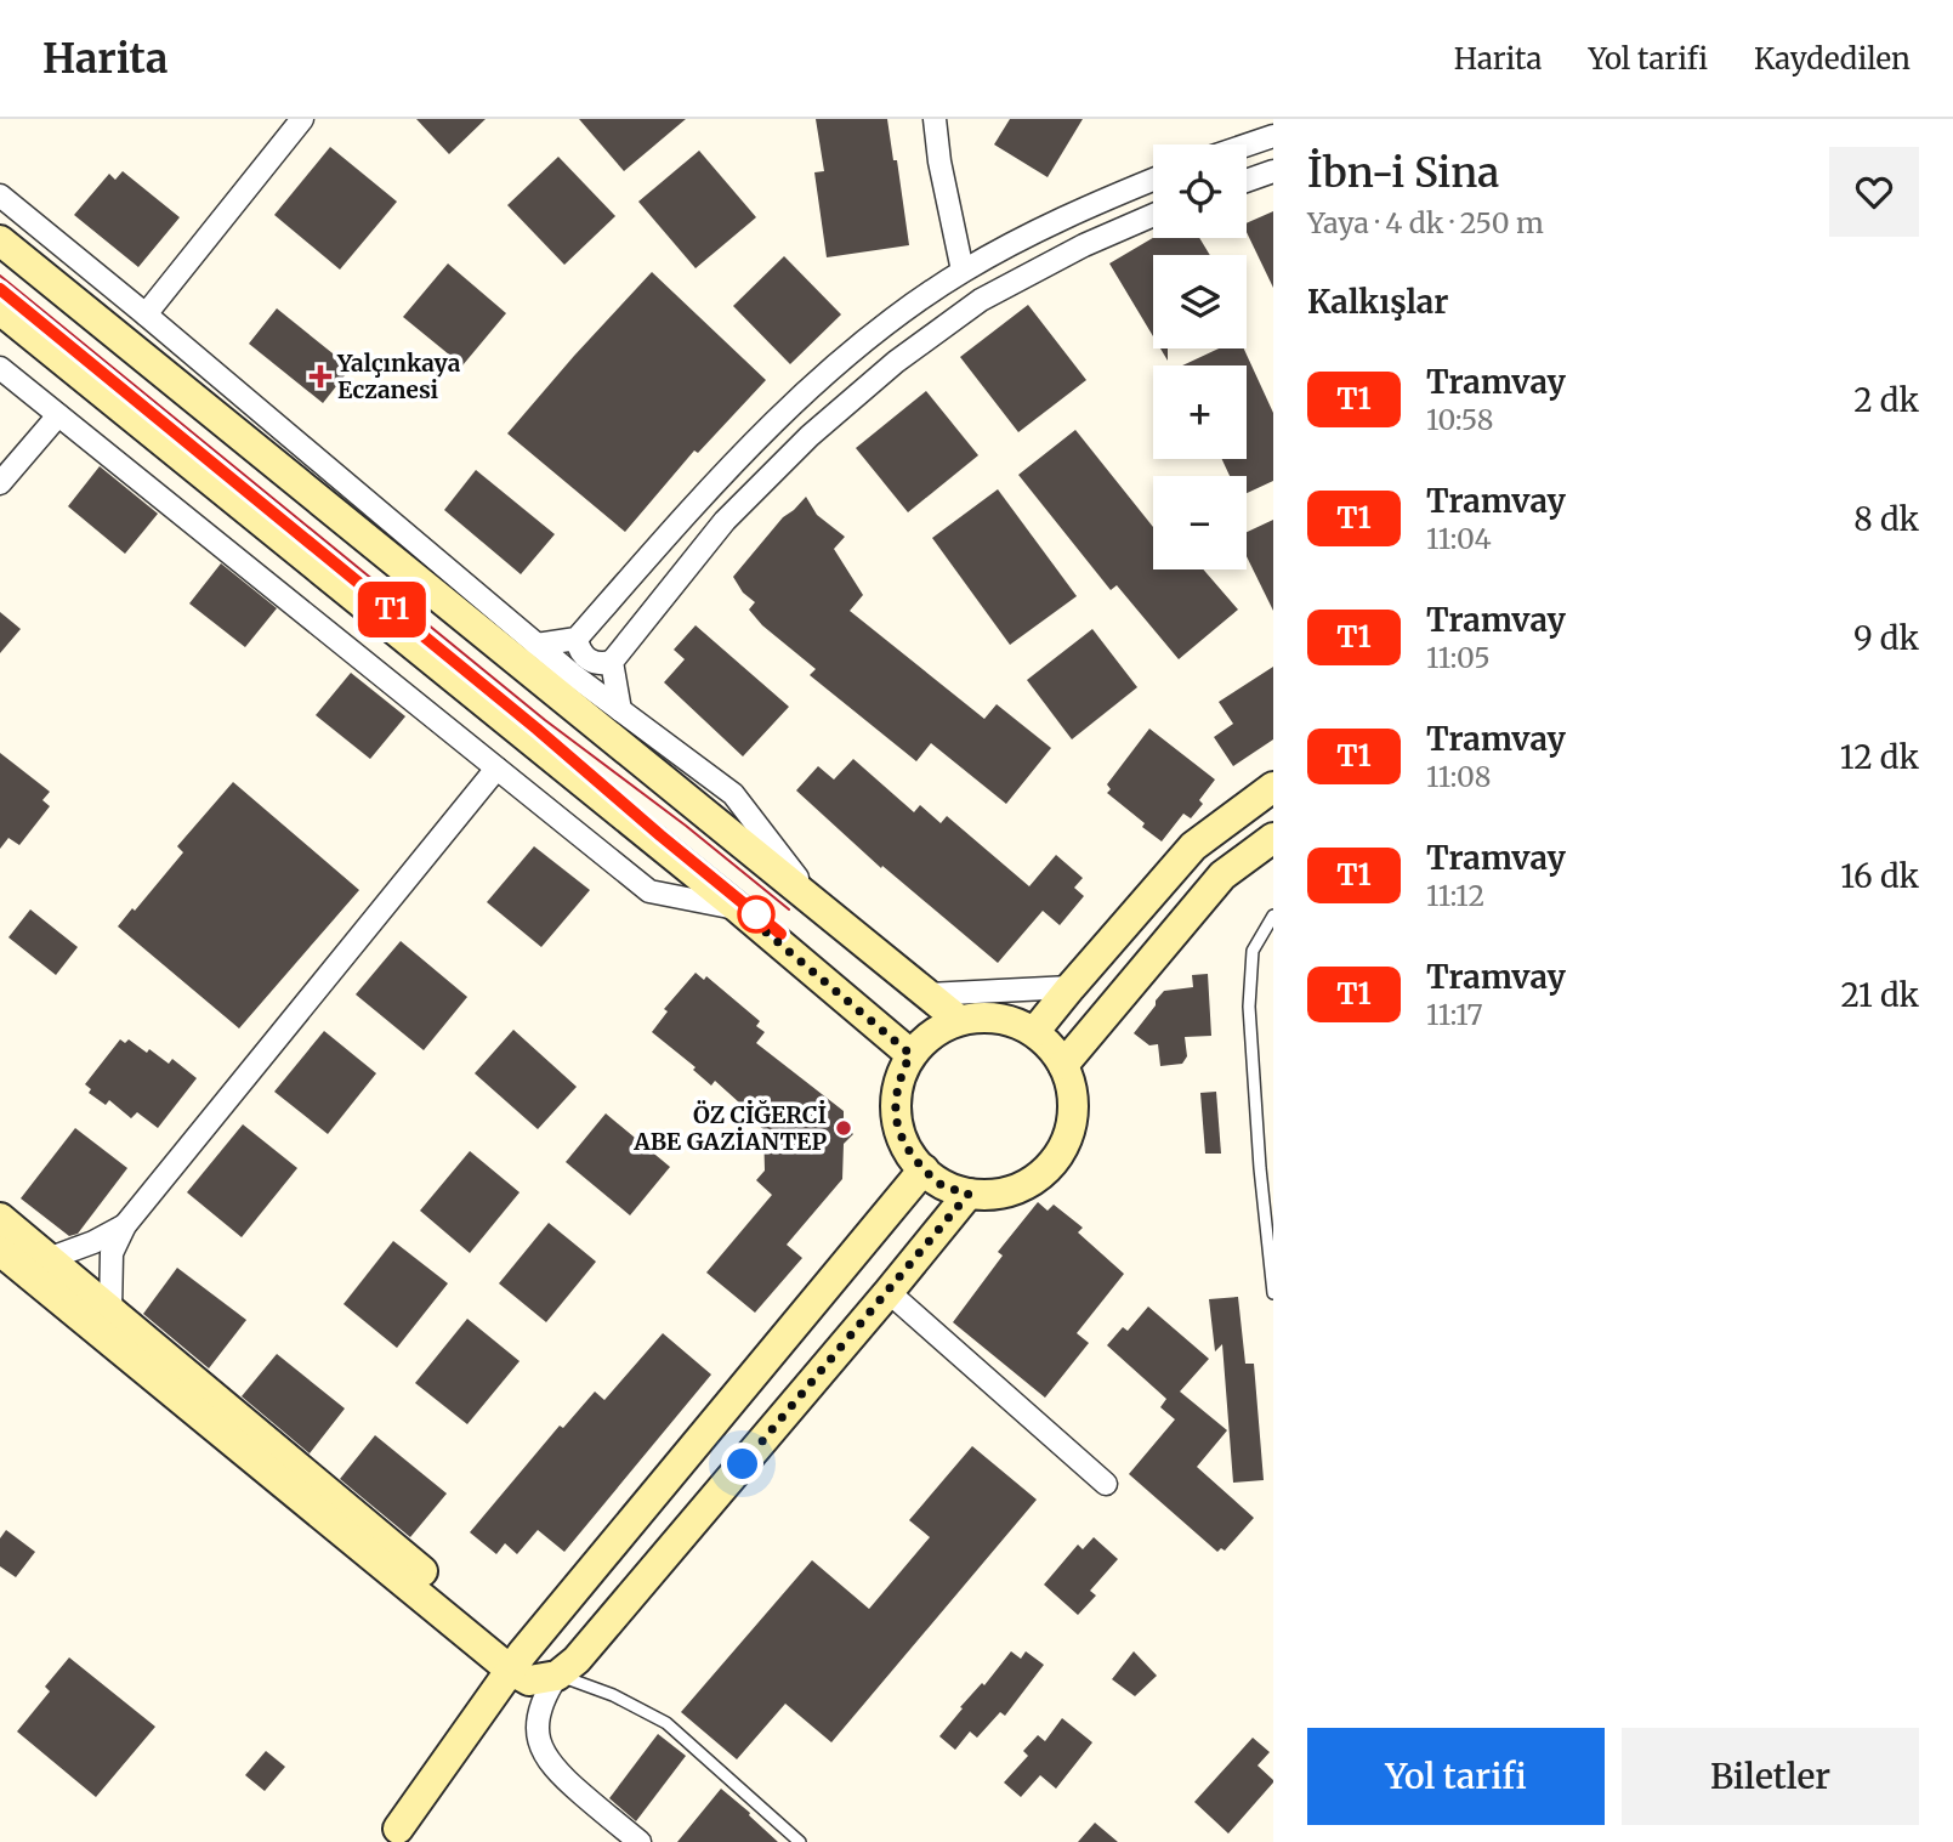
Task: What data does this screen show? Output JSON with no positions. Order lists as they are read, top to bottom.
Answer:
{
  "places": {
    "health": ["Yalçınkaya Eczanesi"],
    "other": ["ÖZ CİĞERCİ ABE GAZİANTEP"]
  },
  "lines": ["tram line T1"],
  "page": {
    "header": "Harita",
    "nav": ["Harita", "Yol tarifi", "Kaydedilen"],
    "on_map": "T1",
    "heading": [
      ["İbn-i Sina", "Yaya · 4 dk · 250 m"],
      "Kalkışlar"
    ],
    "map_buttons": ["+", "−"],
    "list": [
      {
        "mark": "T1",
        "name": "Tramvay",
        "note": "10:58",
        "value": "2 dk"
      },
      {
        "mark": "T1",
        "name": "Tramvay",
        "note": "11:04",
        "value": "8 dk"
      },
      {
        "mark": "T1",
        "name": "Tramvay",
        "note": "11:05",
        "value": "9 dk"
      },
      {
        "mark": "T1",
        "name": "Tramvay",
        "note": "11:08",
        "value": "12 dk"
      },
      {
        "mark": "T1",
        "name": "Tramvay",
        "note": "11:12",
        "value": "16 dk"
      },
      {
        "mark": "T1",
        "name": "Tramvay",
        "note": "11:17",
        "value": "21 dk"
      }
    ],
    "buttons": ["Yol tarifi", "Biletler"]
  }
}
